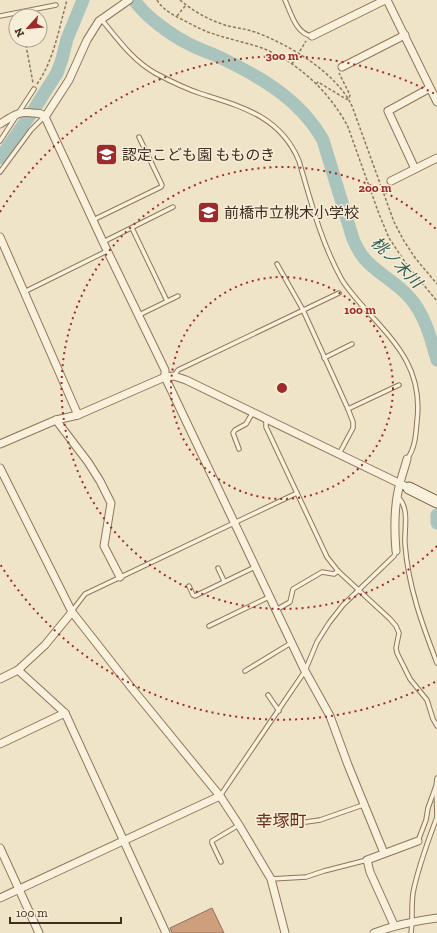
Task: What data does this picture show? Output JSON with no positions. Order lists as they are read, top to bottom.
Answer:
{
  "districts": ["幸塚町"],
  "water": ["桃ノ木川"],
  "places": {
    "school or university": ["認定こども園 もものき", "前橋市立桃木小学校"]
  },
  "scale_bar": "100 m",
  "north": "bottom left",
  "rings": ["300 m", "200 m", "100 m"]
}
